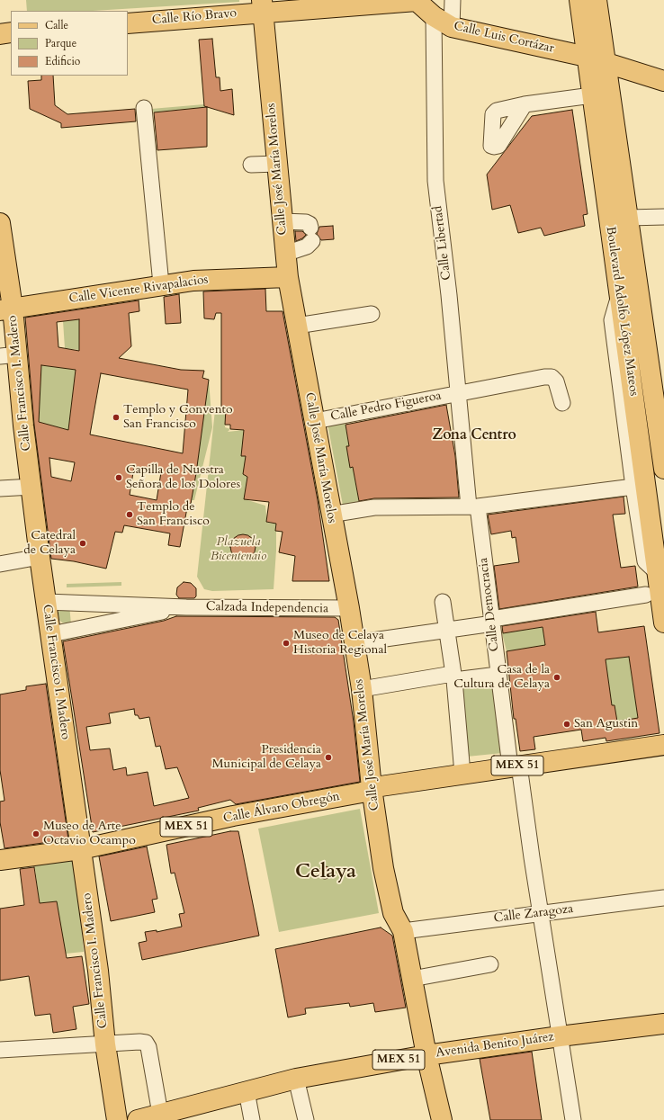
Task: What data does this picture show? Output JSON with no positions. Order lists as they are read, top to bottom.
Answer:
{
  "streets": {
    "main road": [
      "Calle Río Bravo",
      "Calle Luis Cortázar",
      "Calle José María Morelos",
      "Calle Vicente Rivapalacios",
      "Boulevard Adolfo López Mateos",
      "Calle Francisco I. Madero",
      "MEX 51",
      "Calle Álvaro Obregón",
      "Avenida Benito Juárez"
    ],
    "street": [
      "Calle Libertad",
      "Calle Pedro Figueroa",
      "Calle Democracia",
      "Calzada Independencia",
      "Calle Zaragoza"
    ]
  },
  "crossings": [
    ["Calle Río Bravo", "Calle Luis Cortázar"],
    ["Calle Río Bravo", "Calle José María Morelos"],
    ["Calle Luis Cortázar", "Calle José María Morelos"],
    ["Calle Luis Cortázar", "Calle Libertad"],
    ["Calle Luis Cortázar", "Boulevard Adolfo López Mateos"],
    ["Calle José María Morelos", "Calle Vicente Rivapalacios"],
    ["Calle José María Morelos", "Calle Pedro Figueroa"],
    ["Calle José María Morelos", "Calzada Independencia"],
    ["Calle José María Morelos", "MEX 51"],
    ["Calle José María Morelos", "Calle Álvaro Obregón"],
    ["Calle José María Morelos", "Calle Zaragoza"],
    ["Calle José María Morelos", "Avenida Benito Juárez"],
    ["Calle Libertad", "Calle Pedro Figueroa"],
    ["Calle Libertad", "Calle Democracia"],
    ["Calle Vicente Rivapalacios", "Calle Francisco I. Madero"],
    ["Calle Francisco I. Madero", "Calzada Independencia"],
    ["Calle Francisco I. Madero", "Calle Álvaro Obregón"],
    ["Calle Democracia", "MEX 51"],
    ["Calle Democracia", "Calle Zaragoza"],
    ["Calle Democracia", "Avenida Benito Juárez"],
    ["MEX 51", "Calle Álvaro Obregón"]
  ],
  "districts": ["Zona Centro", "Celaya"],
  "parks": ["Plazuela Bicentenaio"],
  "places": [
    "Templo y Convento San Francisco",
    "Capilla de Nuestra Señora de los Dolores",
    "Templo de San Francisco",
    "Catedral de Celaya",
    "Museo de Celaya Historia Regional",
    "Casa de la Cultura de Celaya",
    "San Agustin",
    "Presidencia Municipal de Celaya",
    "Museo de Arte Octavio Ocampo"
  ],
  "legend": ["Calle", "Parque", "Edificio"]
}
